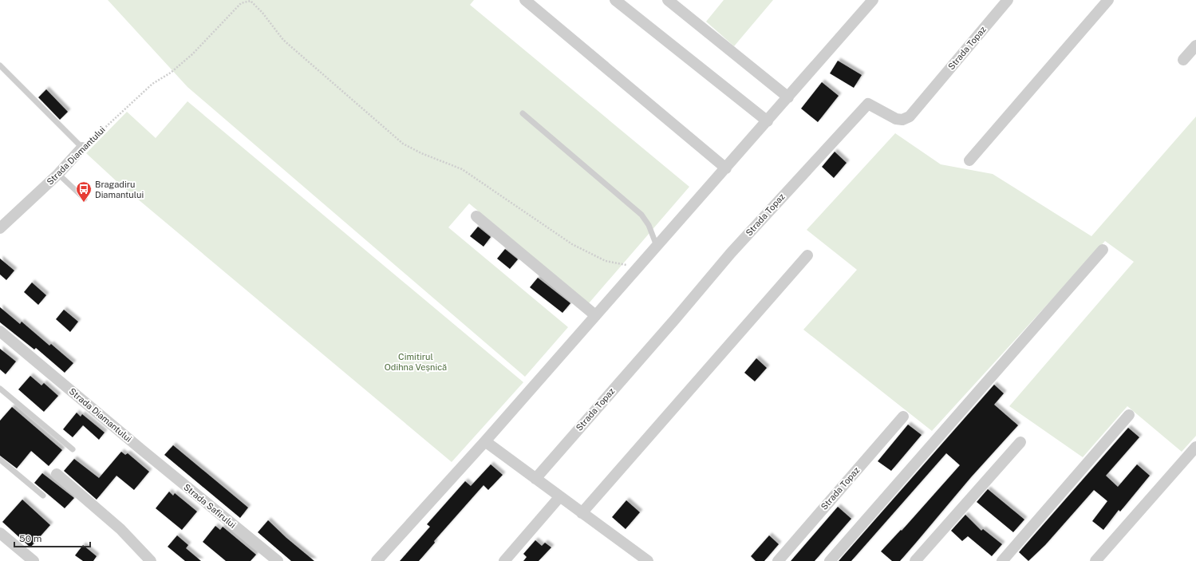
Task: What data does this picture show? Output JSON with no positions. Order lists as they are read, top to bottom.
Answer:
{
  "streets": {
    "street": ["Strada Topaz", "Strada Diamantului", "Strada Safirului"]
  },
  "crossings": [
    ["Strada Diamantului", "Strada Safirului"]
  ],
  "parks": ["Cimitirul Odihna Veșnică"],
  "places": {
    "bus stop": ["Bragadiru Diamantului"]
  },
  "scale_bar": "50 m"
}
